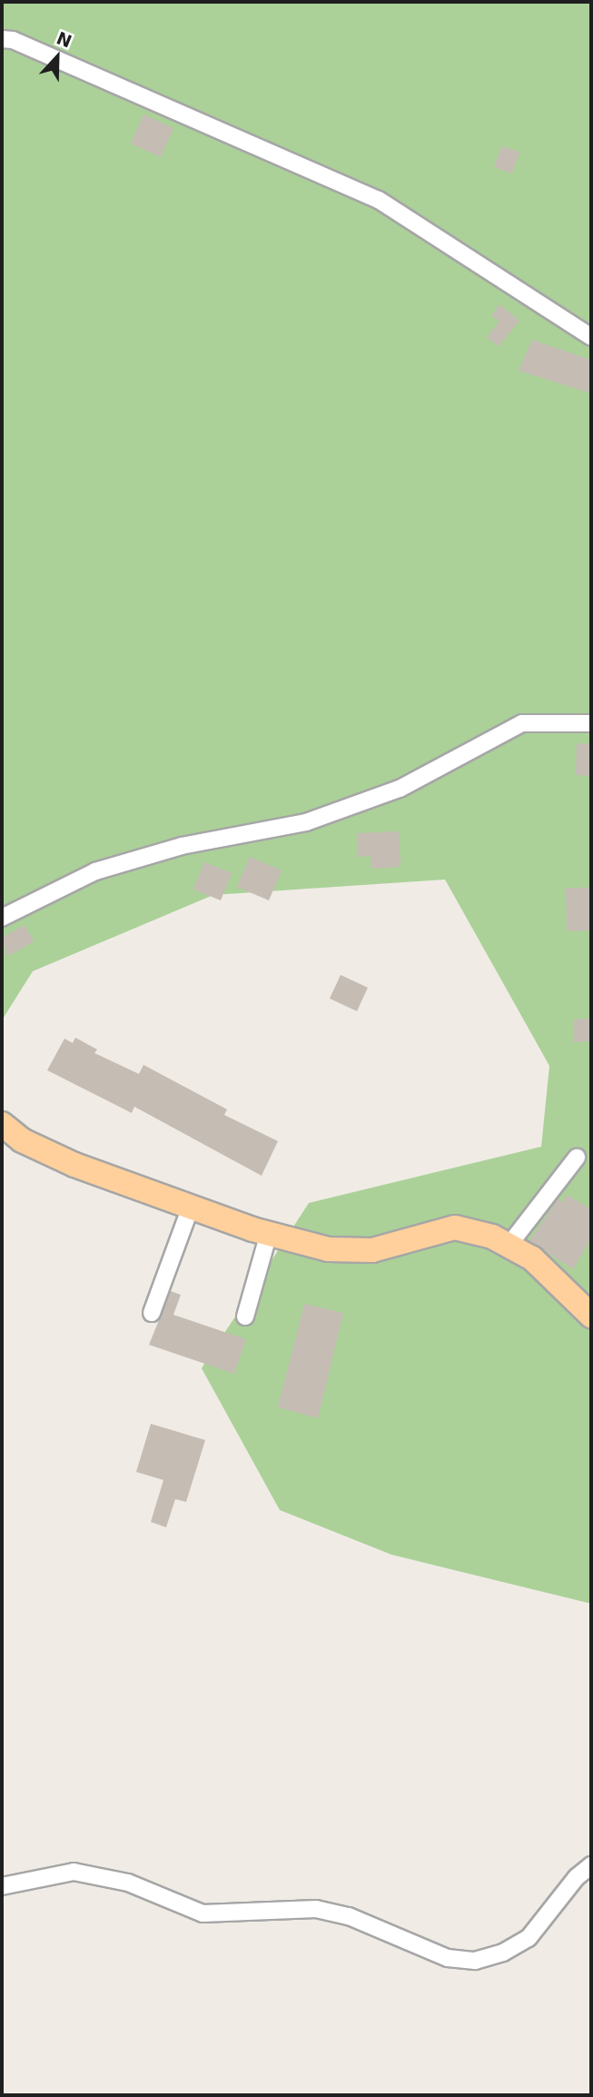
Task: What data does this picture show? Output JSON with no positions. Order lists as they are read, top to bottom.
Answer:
{
  "north": "top"
}
